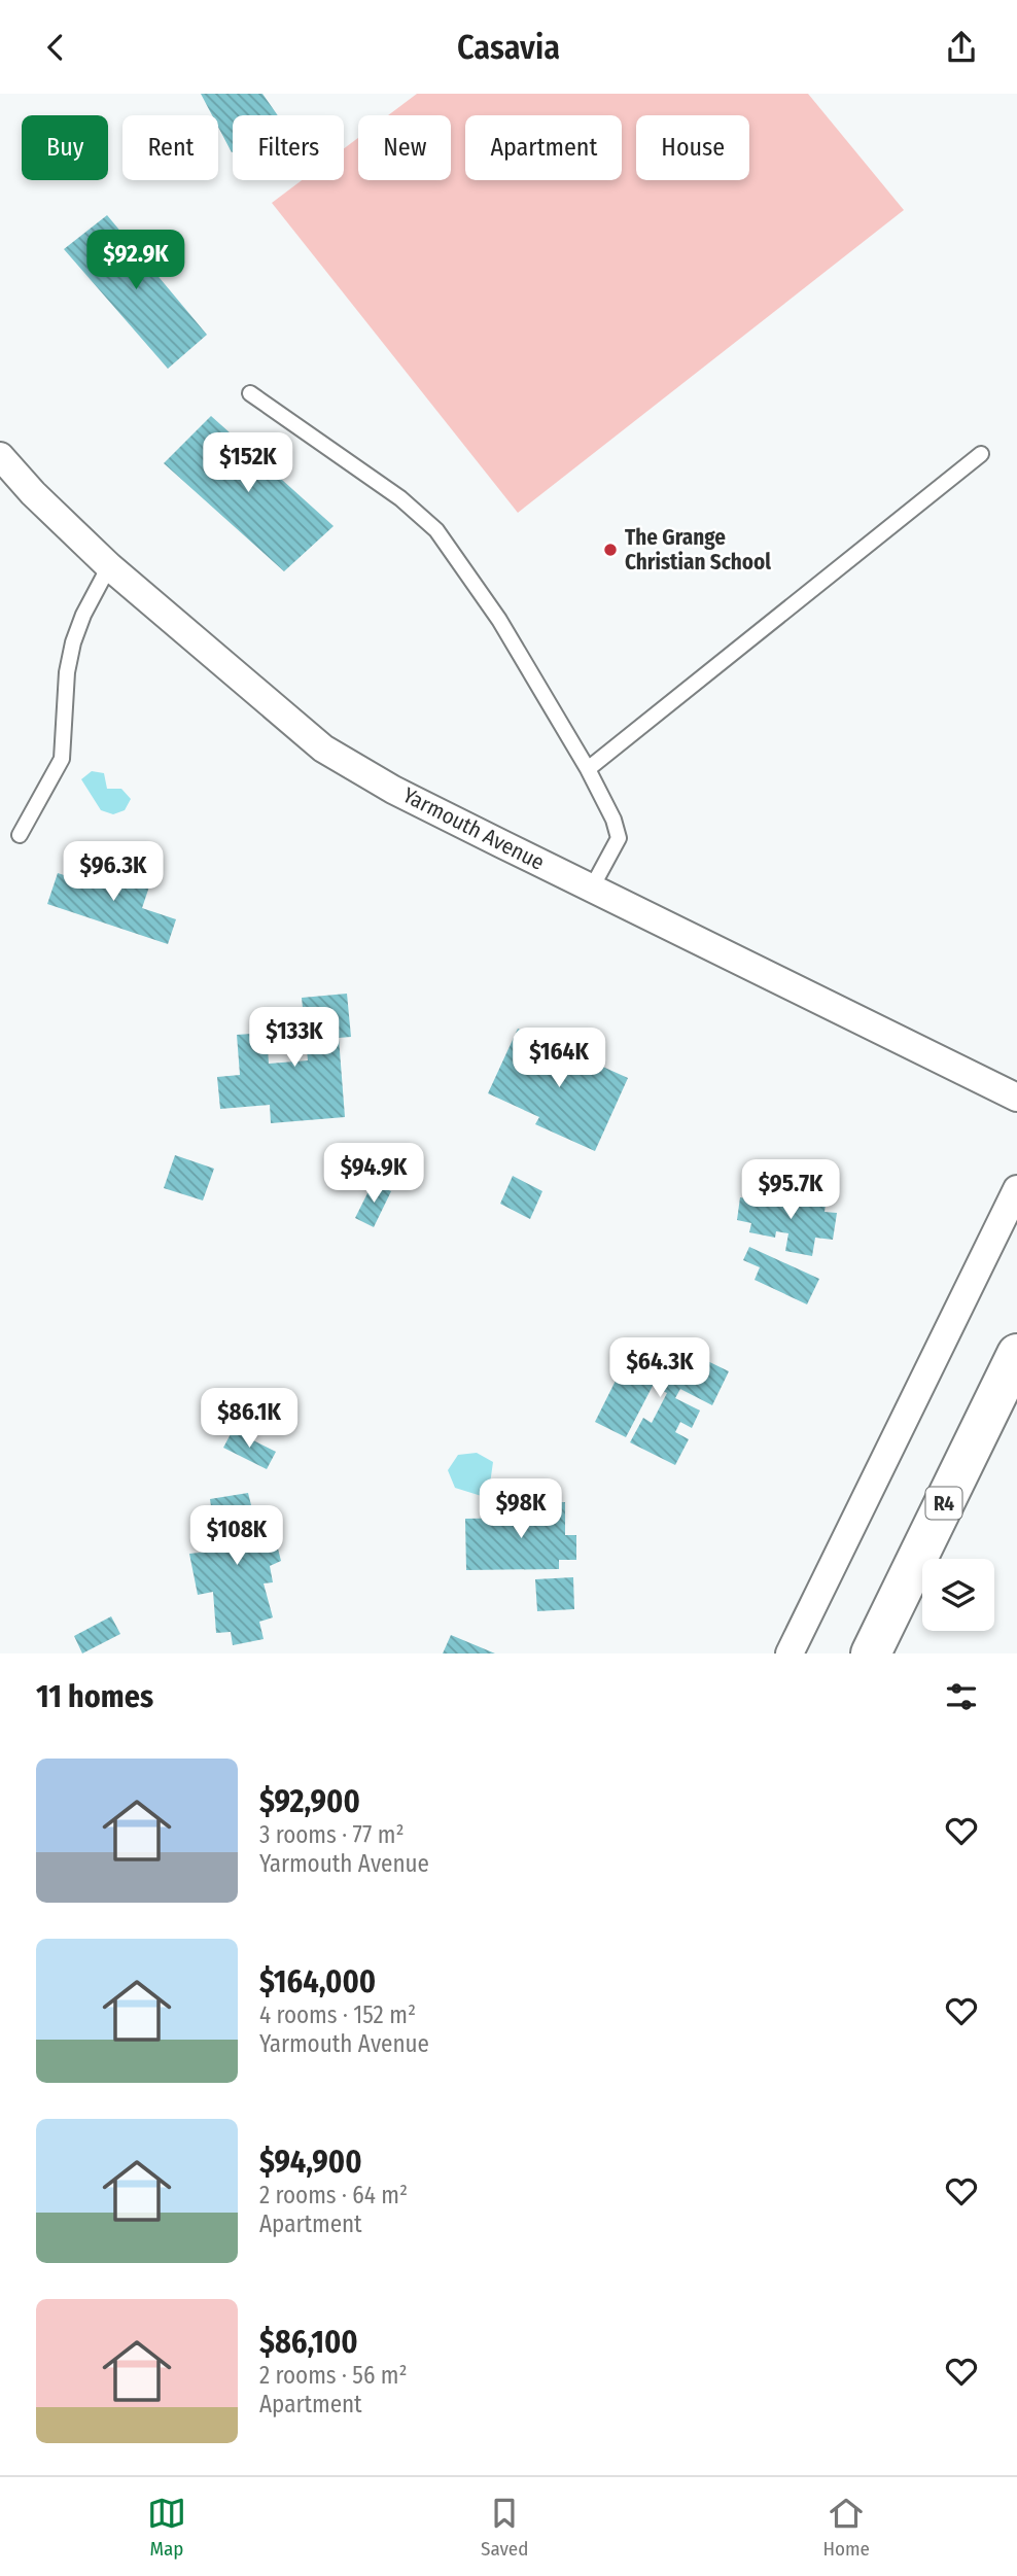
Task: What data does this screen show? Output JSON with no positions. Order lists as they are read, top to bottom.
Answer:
{
  "streets": {
    "highway": ["R4"],
    "street": ["Yarmouth Avenue"]
  },
  "places": ["The Grange Christian School"],
  "page": {
    "header": "Casavia",
    "chip": [
      "Buy",
      "Rent",
      "Filters",
      "New",
      "Apartment",
      "House"
    ],
    "price": [
      "$92.9K",
      "$152K",
      "$96.3K",
      "$133K",
      "$164K",
      "$94.9K",
      "$95.7K",
      "$64.3K",
      "$86.1K",
      "$98K",
      "$108K"
    ],
    "heading": "11 homes",
    "list": [
      {
        "name": "$92,900",
        "note": "3 rooms · 77 m² · Yarmouth Avenue"
      },
      {
        "name": "$164,000",
        "note": "4 rooms · 152 m² · Yarmouth Avenue"
      },
      {
        "name": "$94,900",
        "note": "2 rooms · 64 m² · Apartment"
      },
      {
        "name": "$86,100",
        "note": "2 rooms · 56 m² · Apartment"
      }
    ],
    "tabs": ["Map", "Saved", "Home"]
  }
}
